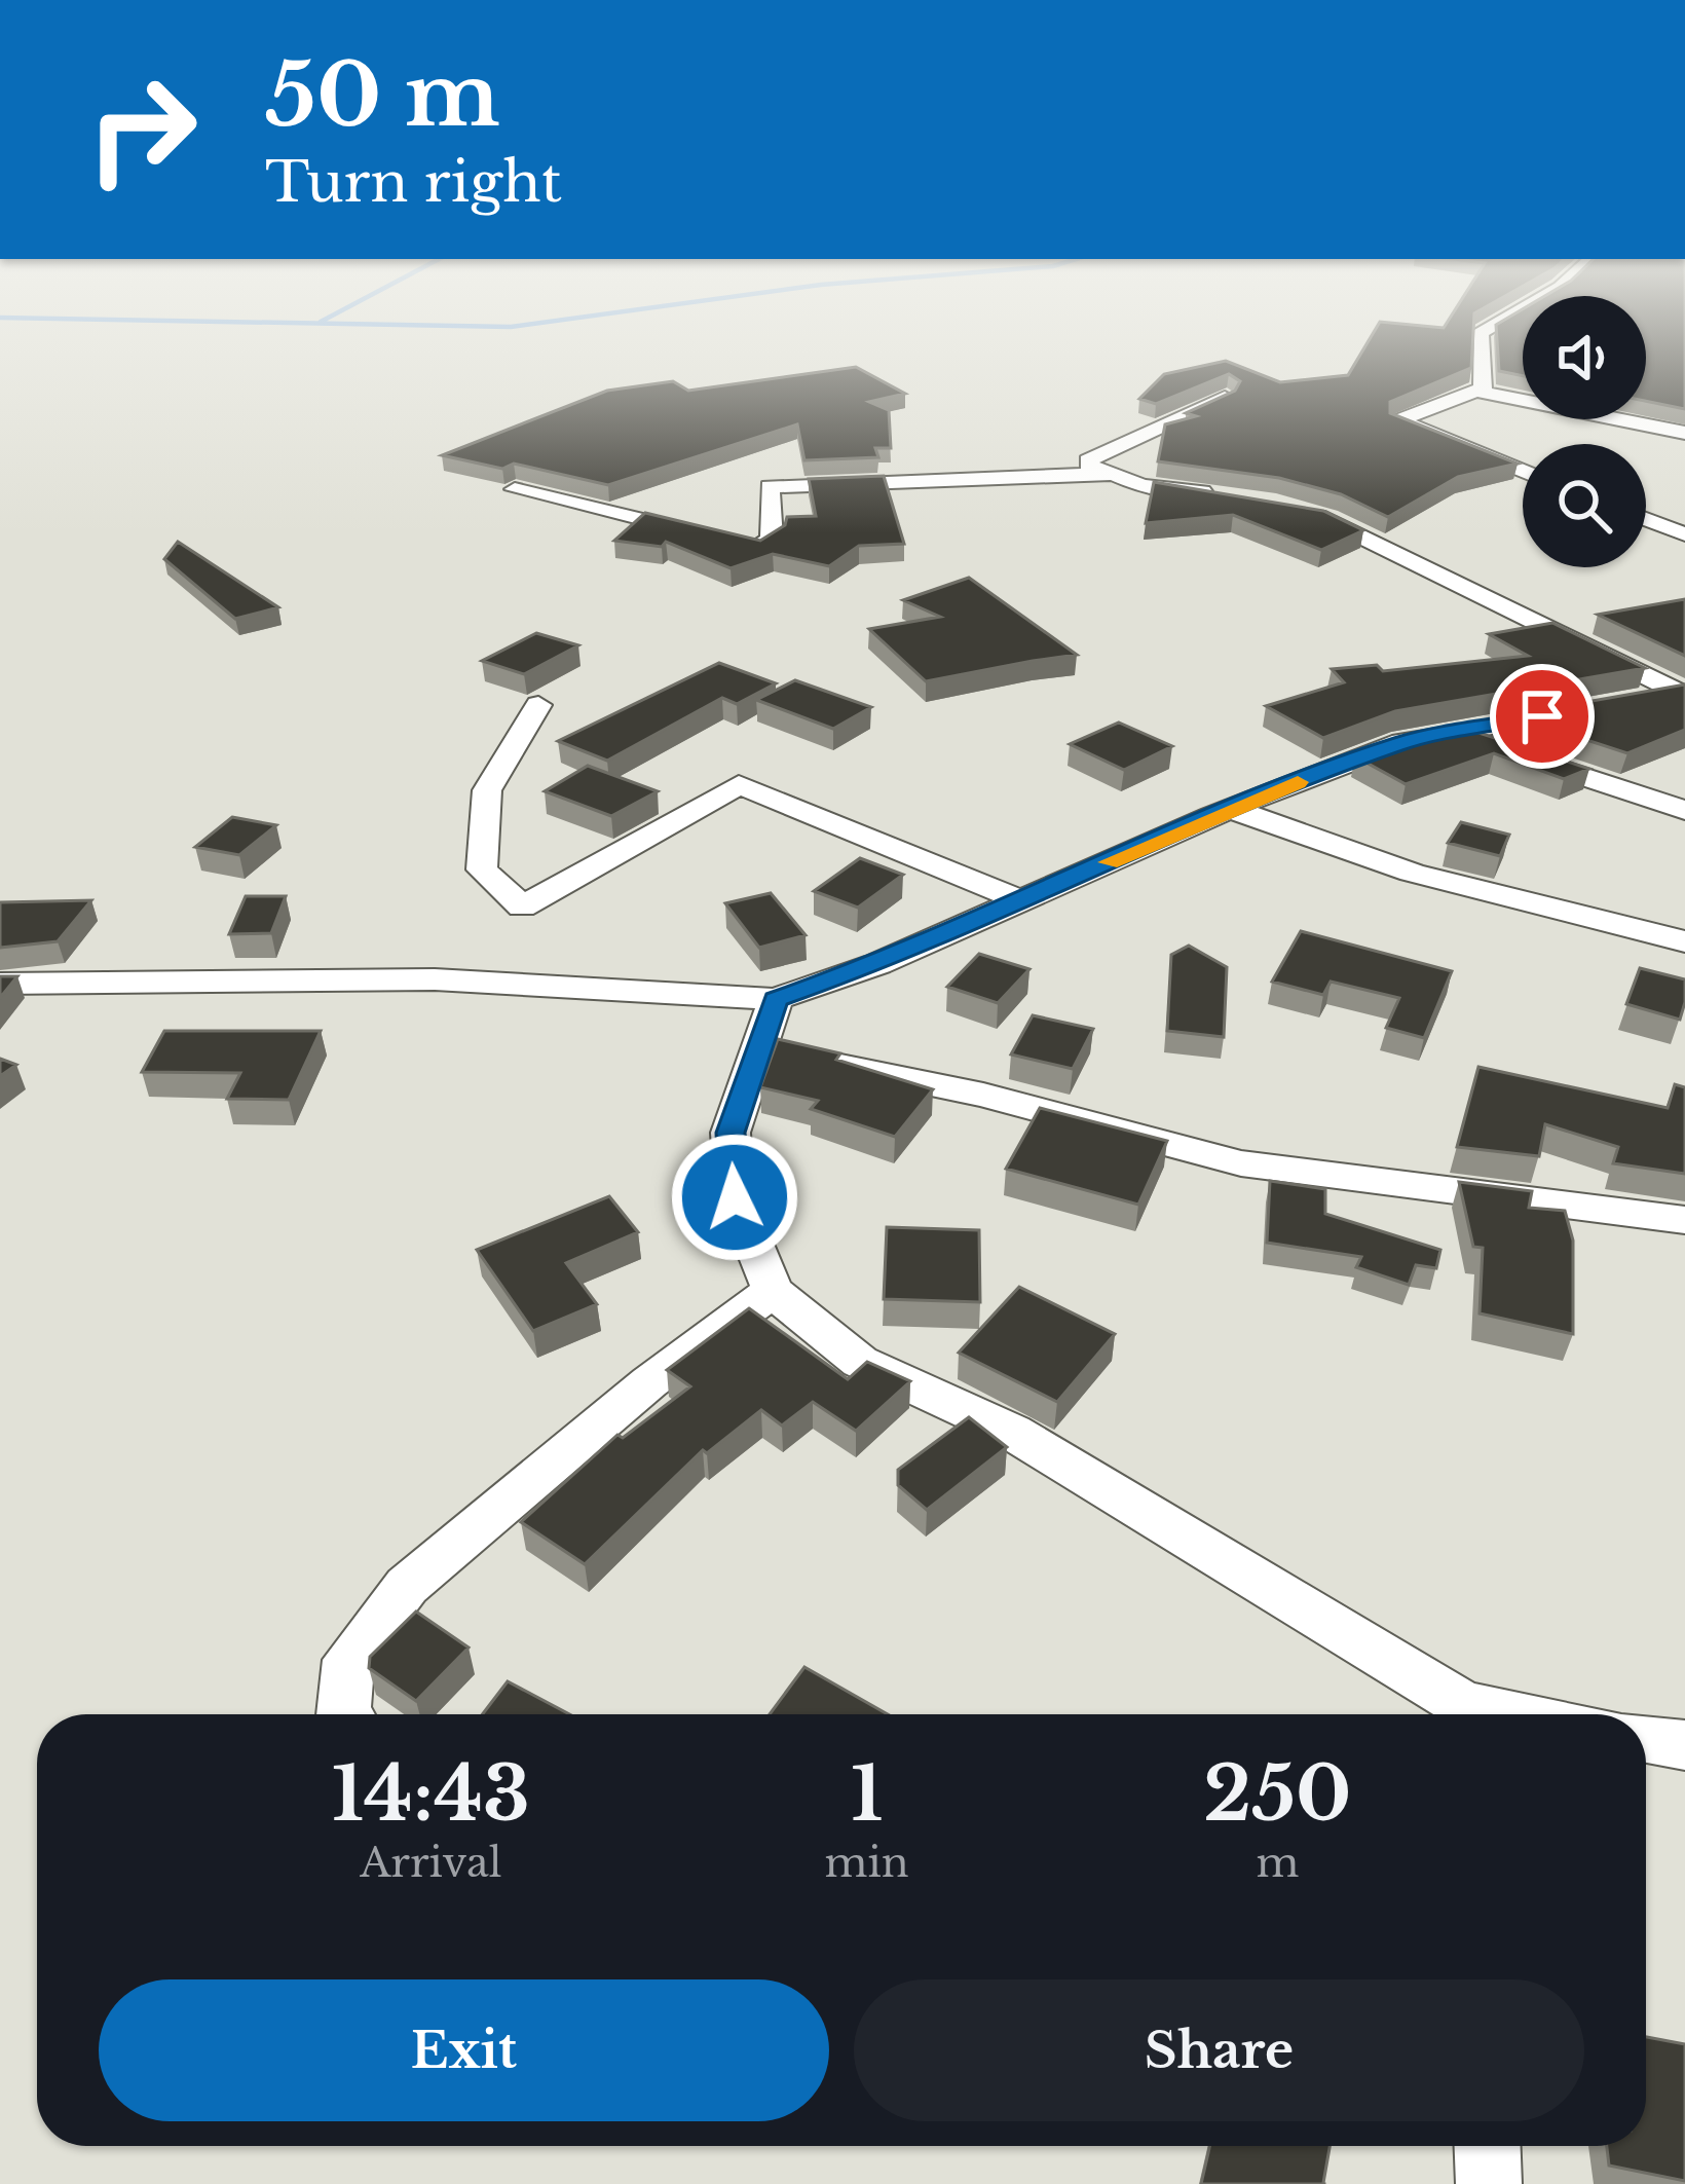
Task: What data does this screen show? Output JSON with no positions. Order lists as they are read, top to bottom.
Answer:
{
  "page": {
    "turn": ["50 m", "Turn right"],
    "eta": [
      "14:43",
      "Arrival",
      "1",
      "min",
      "250",
      "m"
    ],
    "buttons": ["Exit", "Share"]
  }
}
